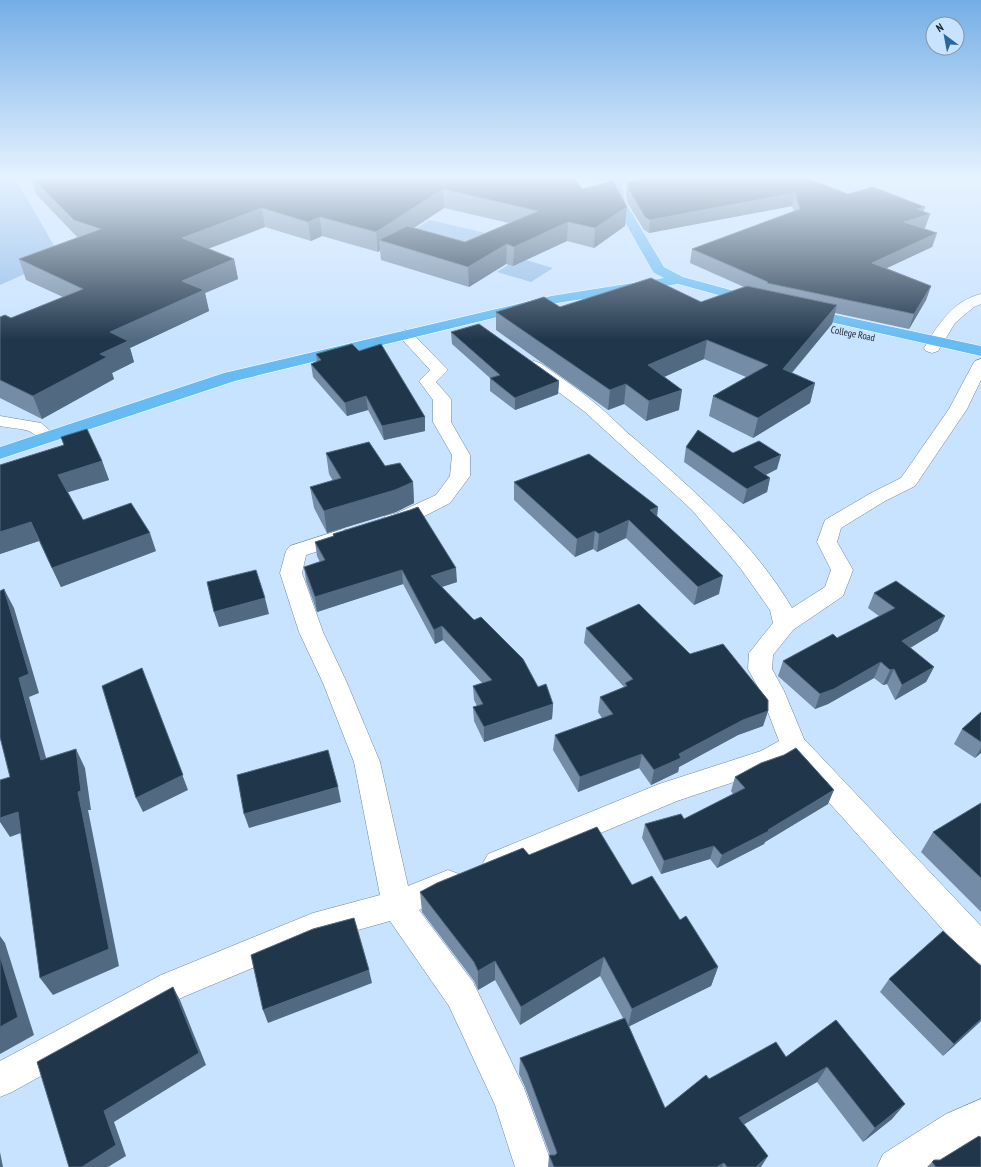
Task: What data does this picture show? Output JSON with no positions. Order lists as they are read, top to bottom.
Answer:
{
  "streets": {
    "main road": ["College Road"]
  },
  "north": "top left"
}
